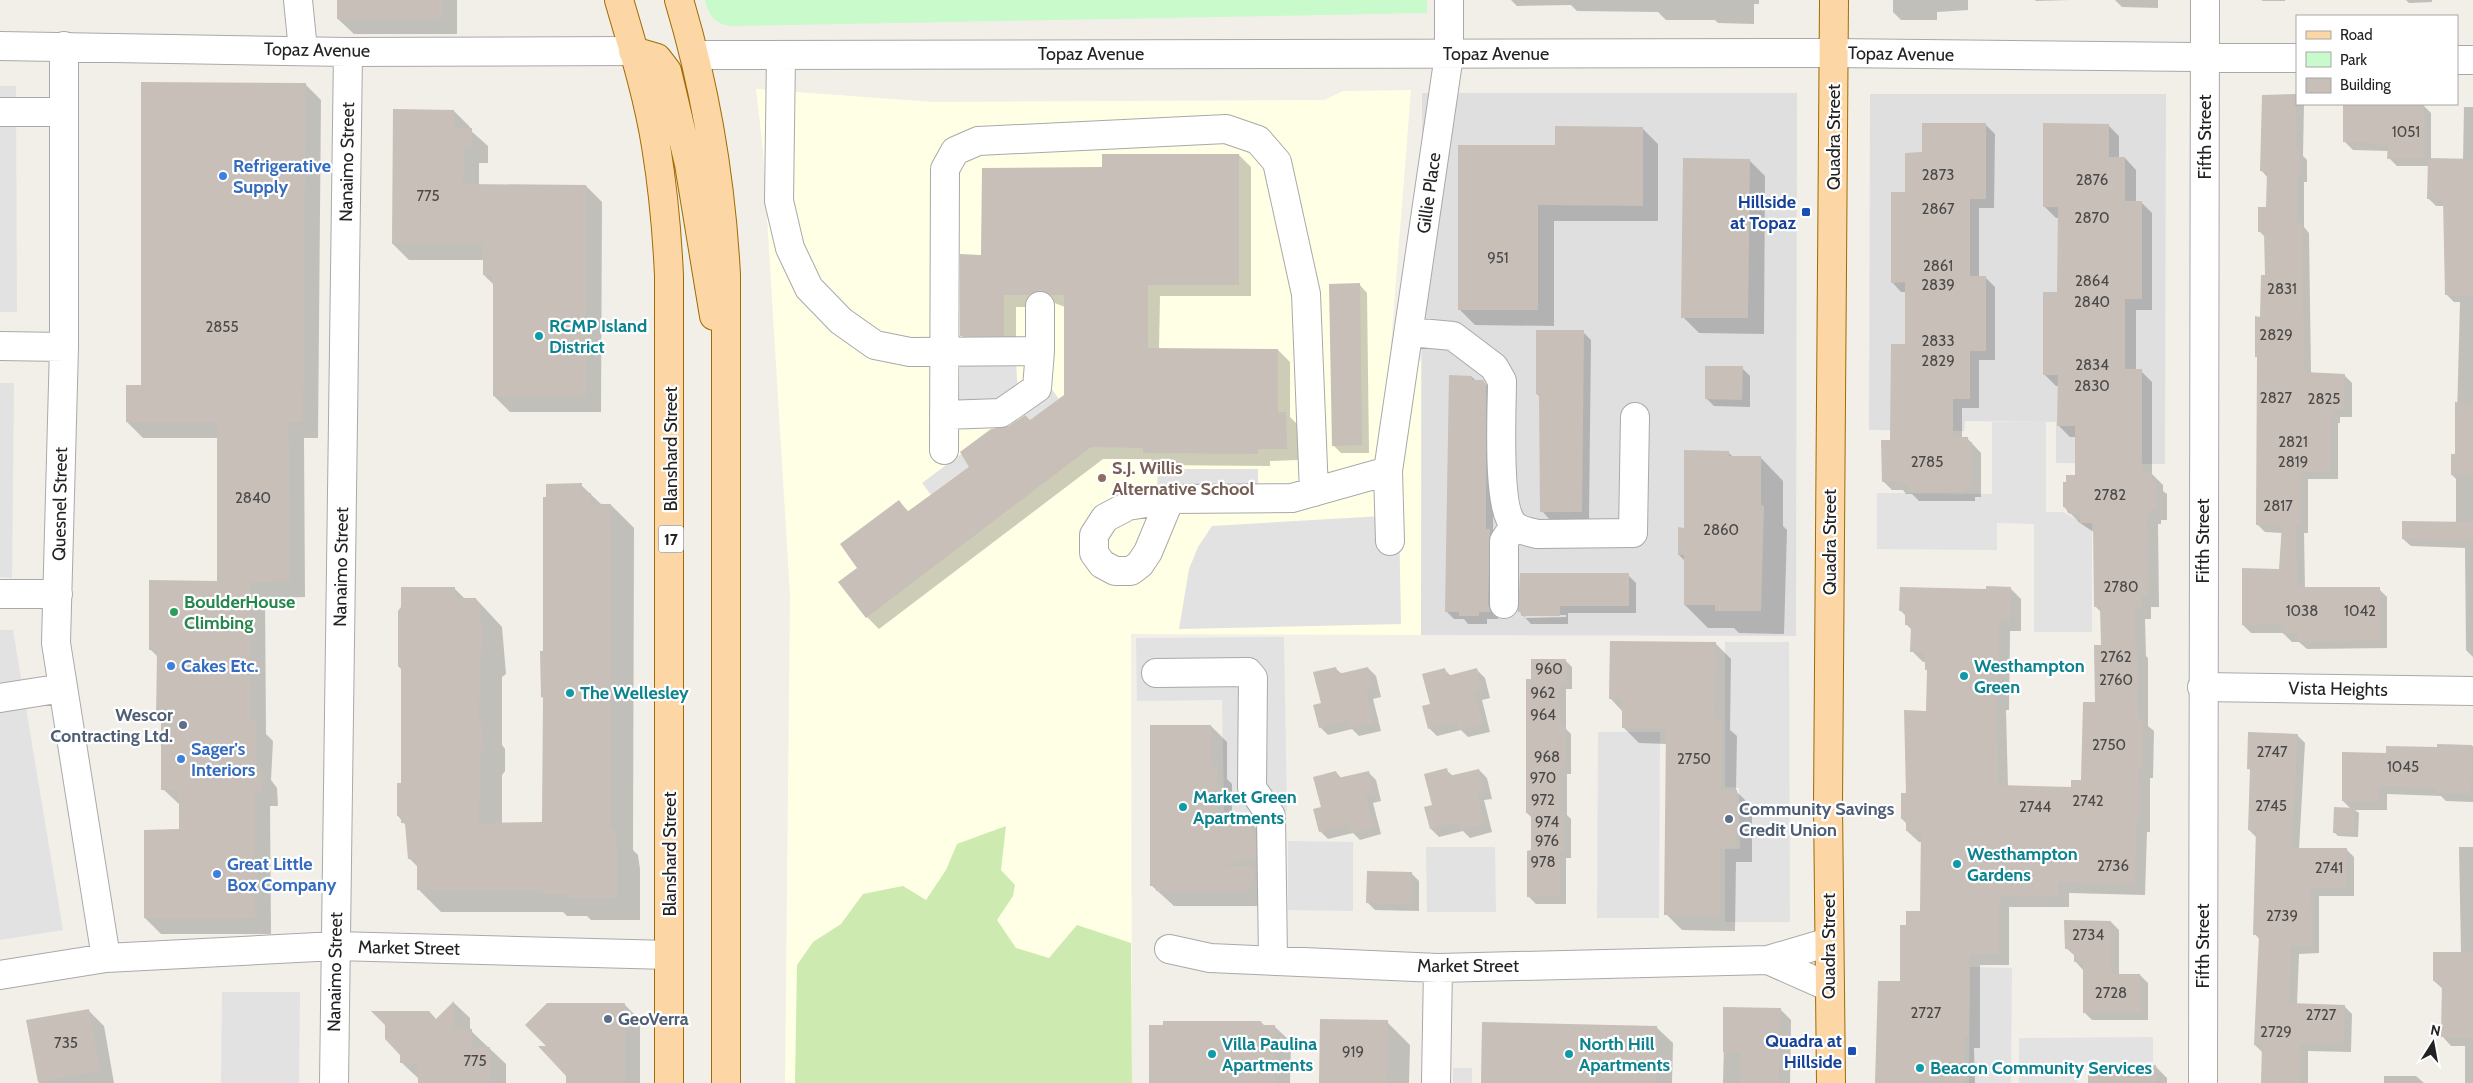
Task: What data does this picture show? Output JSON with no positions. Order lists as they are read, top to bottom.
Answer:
{
  "streets": {
    "main road": ["Quadra Street", "Blanshard Street", "17"],
    "street": [
      "Topaz Avenue",
      "Fifth Street",
      "Nanaimo Street",
      "Gillie Place",
      "Quesnel Street",
      "Vista Heights",
      "Market Street"
    ]
  },
  "crossings": [
    ["Topaz Avenue", "Quadra Street"],
    ["Topaz Avenue", "Fifth Street"],
    ["Topaz Avenue", "Nanaimo Street"],
    ["Topaz Avenue", "Gillie Place"],
    ["Topaz Avenue", "Blanshard Street"],
    ["Topaz Avenue", "Quesnel Street"],
    ["Quadra Street", "Market Street"],
    ["Fifth Street", "Vista Heights"],
    ["Nanaimo Street", "Market Street"],
    ["Blanshard Street", "Market Street"],
    ["Quesnel Street", "Market Street"]
  ],
  "places": {
    "other": [
      "Refrigerative Supply",
      "RCMP Island District",
      "S.J. Willis Alternative School",
      "BoulderHouse Climbing",
      "Cakes Etc.",
      "Westhampton Green",
      "The Wellesley",
      "Wescor Contracting Ltd.",
      "Sager's Interiors",
      "Market Green Apartments",
      "Community Savings Credit Union",
      "Westhampton Gardens",
      "Great Little Box Company",
      "GeoVerra",
      "Villa Paulina Apartments",
      "North Hill Apartments",
      "Beacon Community Services"
    ],
    "transit": ["Hillside at Topaz", "Quadra at Hillside"]
  },
  "house_numbers": [
    "1051",
    "2873",
    "2876",
    "775",
    "2867",
    "2870",
    "951",
    "2861",
    "2864",
    "2839",
    "2831",
    "2840",
    "2855",
    "2829",
    "2833",
    "2829",
    "2834",
    "2830",
    "2827",
    "2825",
    "2821",
    "2785",
    "2819",
    "2782",
    "2840",
    "2817",
    "2860",
    "2780",
    "1038",
    "1042",
    "2762",
    "960",
    "2760",
    "962",
    "964",
    "2750",
    "2747",
    "968",
    "2750",
    "1045",
    "970",
    "972",
    "2742",
    "2745",
    "2744",
    "974",
    "976",
    "978",
    "2736",
    "2741",
    "2739",
    "2734",
    "2728",
    "2727",
    "2727",
    "2729",
    "735",
    "919",
    "775"
  ],
  "legend": ["Road", "Park", "Building"],
  "north": "top"
}
